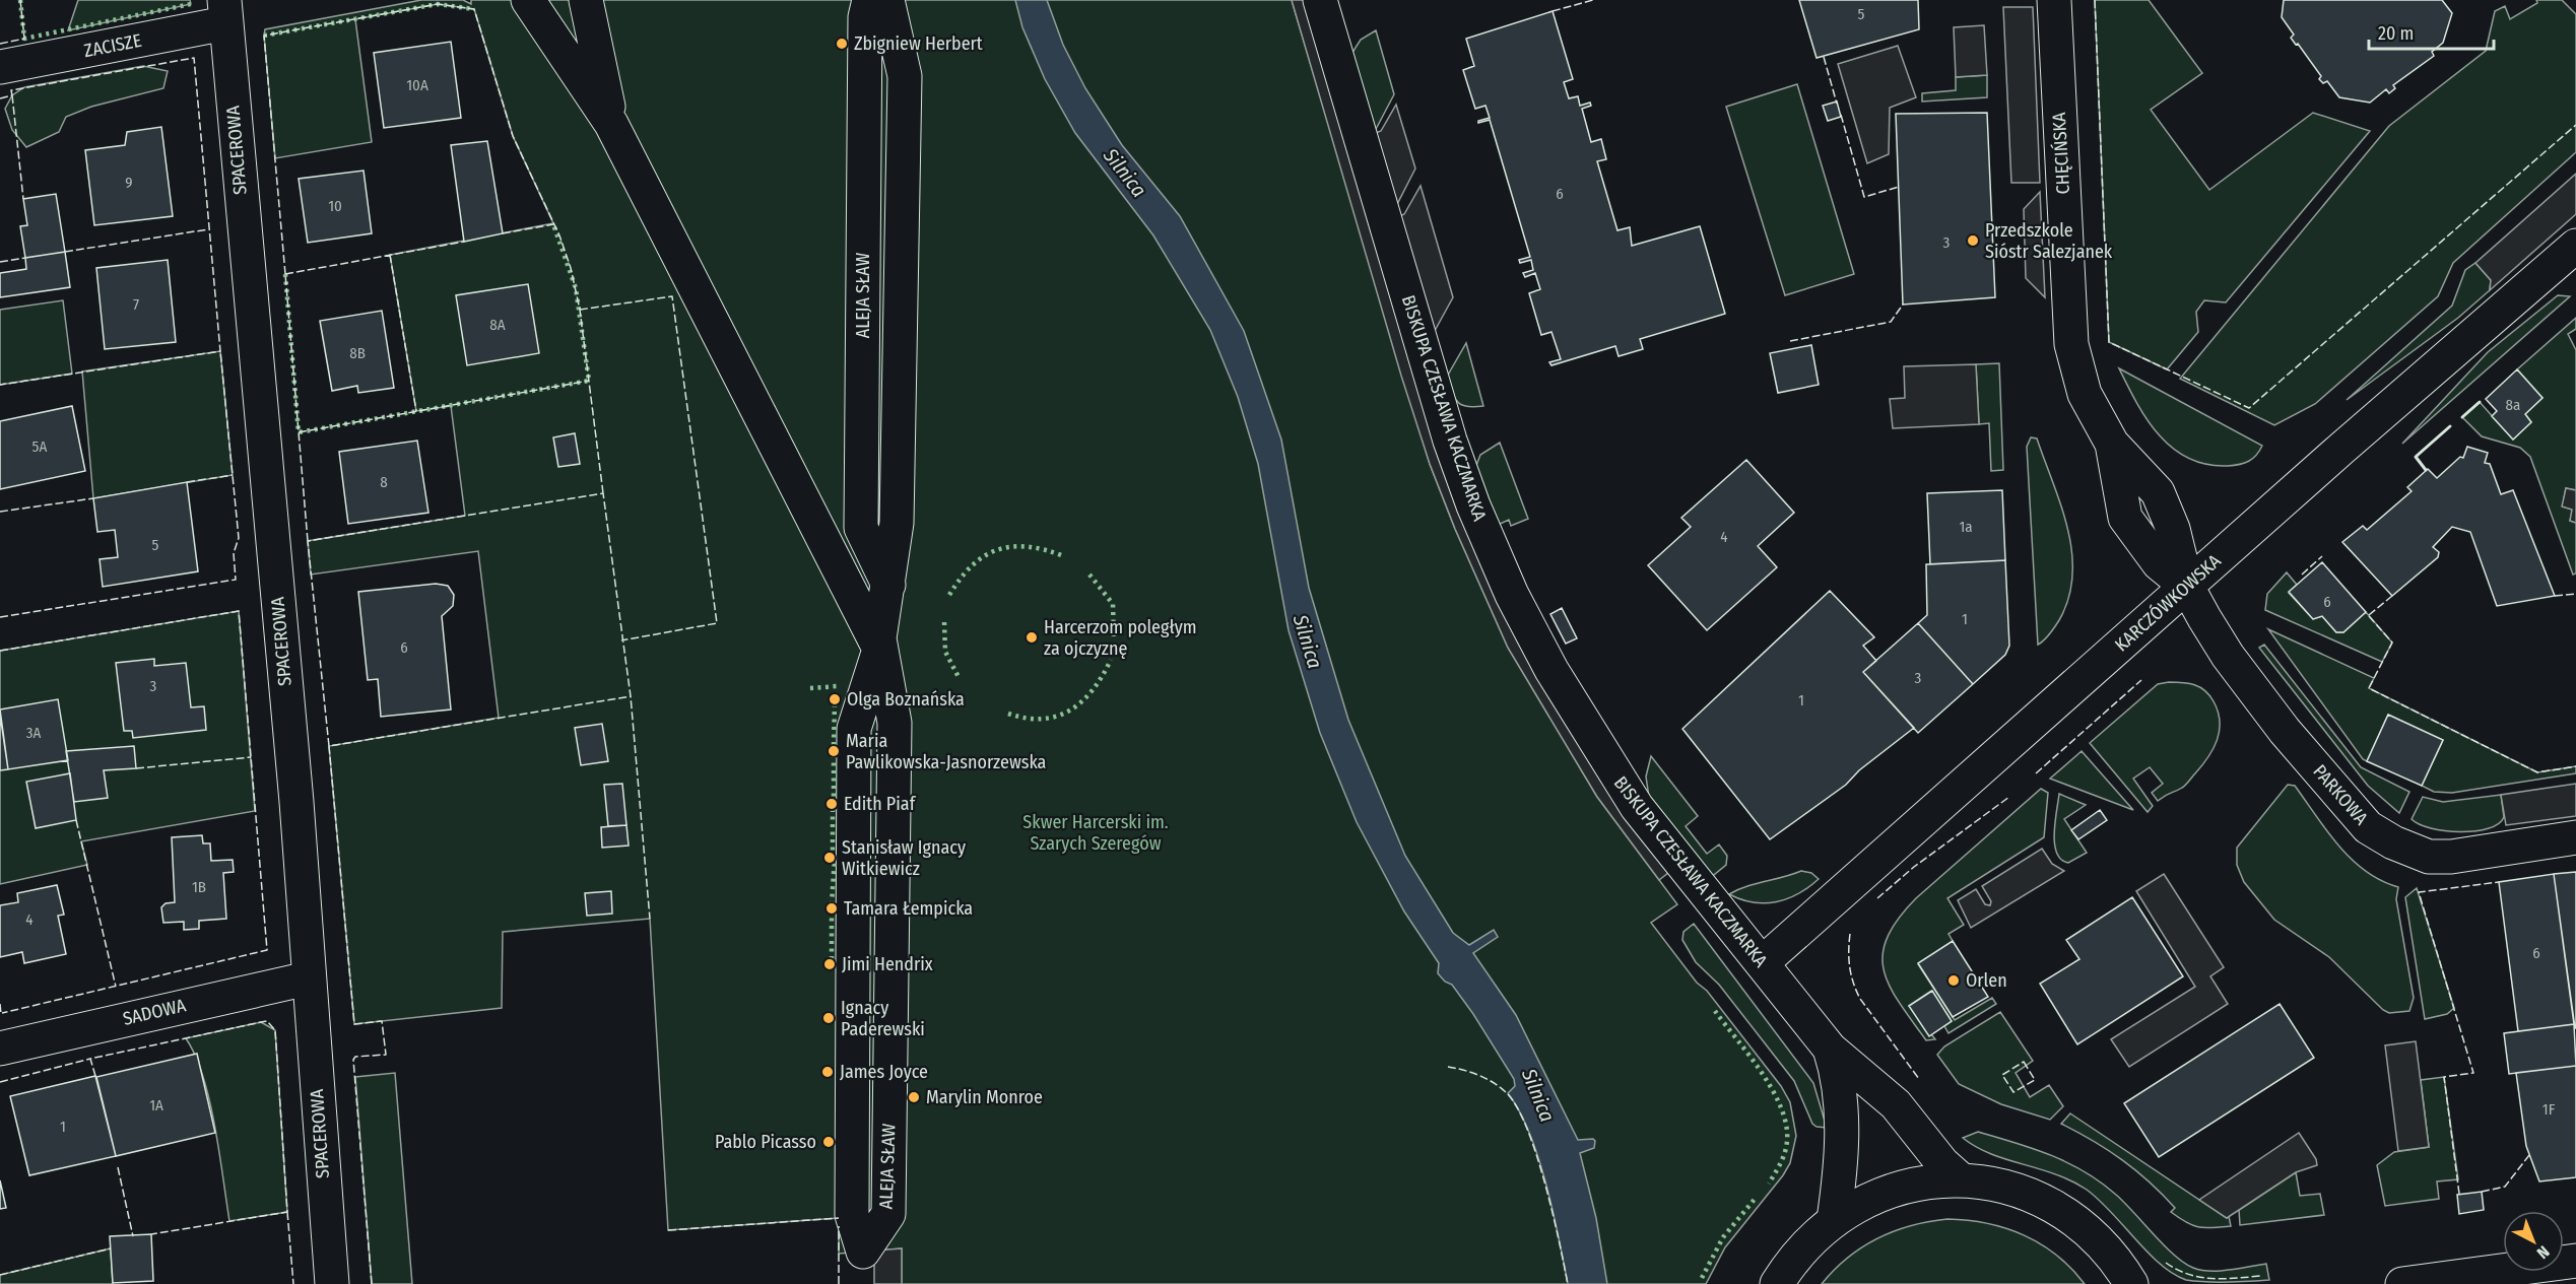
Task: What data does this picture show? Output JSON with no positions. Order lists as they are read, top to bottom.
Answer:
{
  "streets": {
    "street": [
      "ZACISZE",
      "SPACEROWA",
      "CHĘCIŃSKA",
      "ALEJA SŁAW",
      "BISKUPA CZESŁAWA KACZMARKA",
      "KARCZÓWKOWSKA",
      "PARKOWA",
      "SADOWA"
    ]
  },
  "crossings": [
    ["ZACISZE", "SPACEROWA"],
    ["SPACEROWA", "SADOWA"],
    ["CHĘCIŃSKA", "KARCZÓWKOWSKA"],
    ["CHĘCIŃSKA", "PARKOWA"],
    ["BISKUPA CZESŁAWA KACZMARKA", "KARCZÓWKOWSKA"],
    ["KARCZÓWKOWSKA", "PARKOWA"]
  ],
  "water": ["Silnica"],
  "parks": ["Skwer Harcerski im. Szarych Szeregów"],
  "places": [
    "Zbigniew Herbert",
    "Przedszkole Sióstr Salezjanek",
    "Harcerzom poległym za ojczyznę",
    "Olga Boznańska",
    "Maria Pawlikowska-Jasnorzewska",
    "Edith Piaf",
    "Stanisław Ignacy Witkiewicz",
    "Tamara Łempicka",
    "Jimi Hendrix",
    "Orlen",
    "Ignacy Paderewski",
    "James Joyce",
    "Marylin Monroe",
    "Pablo Picasso"
  ],
  "house_numbers": [
    "5",
    "10A",
    "9",
    "6",
    "10",
    "3",
    "7",
    "8A",
    "8B",
    "8a",
    "5A",
    "8",
    "1a",
    "4",
    "5",
    "6",
    "1",
    "6",
    "3",
    "3",
    "1",
    "3A",
    "1B",
    "4",
    "6",
    "1A",
    "1F",
    "1"
  ],
  "scale_bar": "20 m",
  "north": "bottom right"
}
